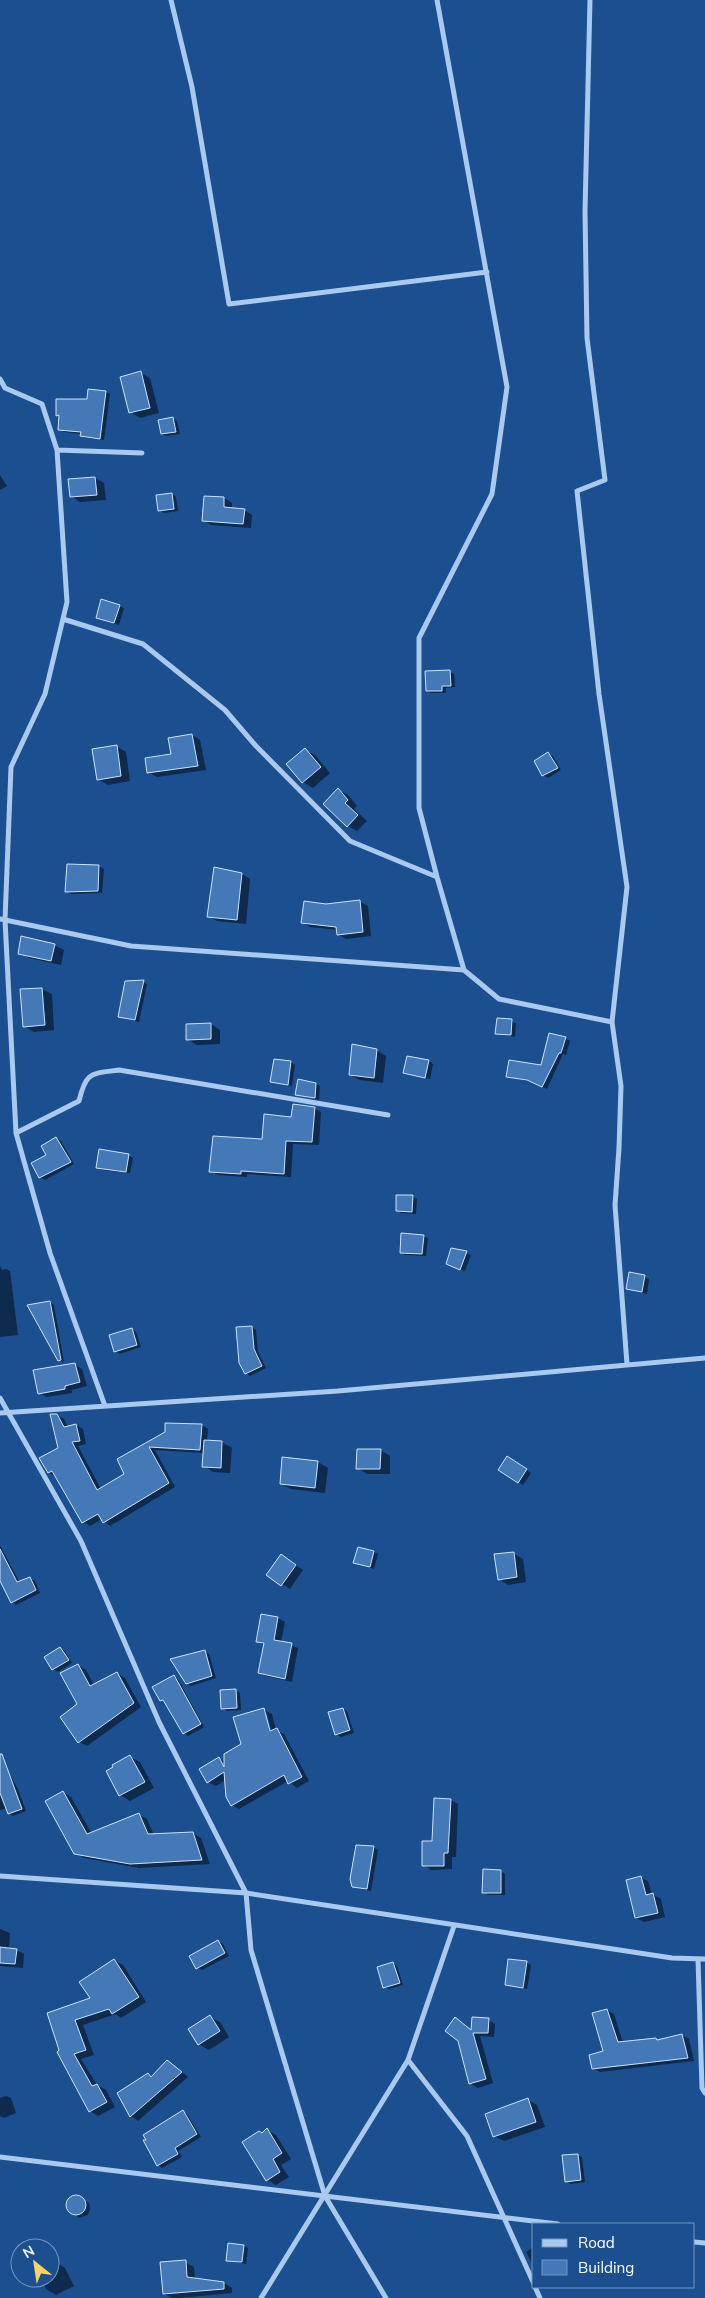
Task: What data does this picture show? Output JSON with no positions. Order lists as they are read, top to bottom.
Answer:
{
  "legend": ["Road", "Building"],
  "north": "top left"
}
